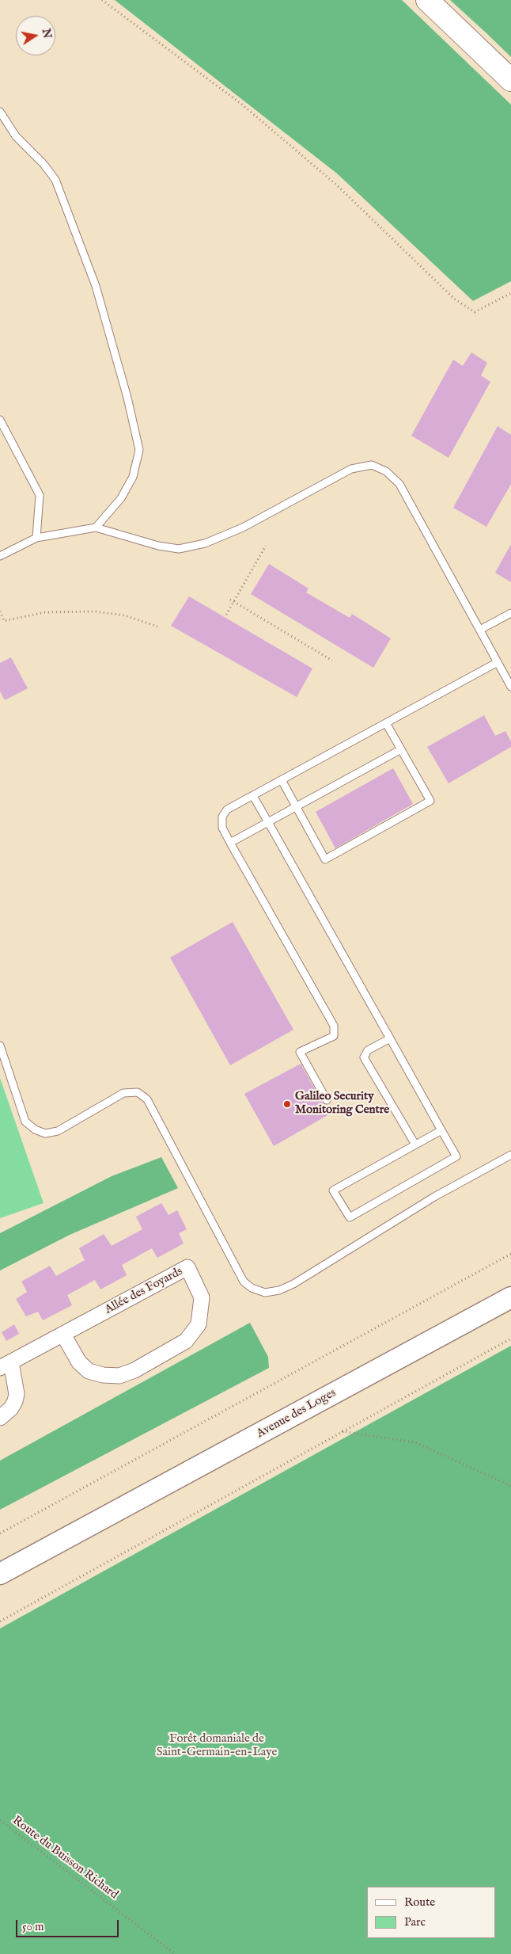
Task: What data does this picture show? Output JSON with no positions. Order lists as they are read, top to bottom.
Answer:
{
  "streets": {
    "main road": ["Avenue des Loges"],
    "street": ["Allée des Foyards"],
    "path": ["Route du Buisson Richard"]
  },
  "parks": ["Forêt domaniale de Saint-Germain-en-Laye"],
  "places": ["Galileo Security Monitoring Centre"],
  "legend": ["Route", "Parc"],
  "scale_bar": "50 m",
  "north": "right"
}
